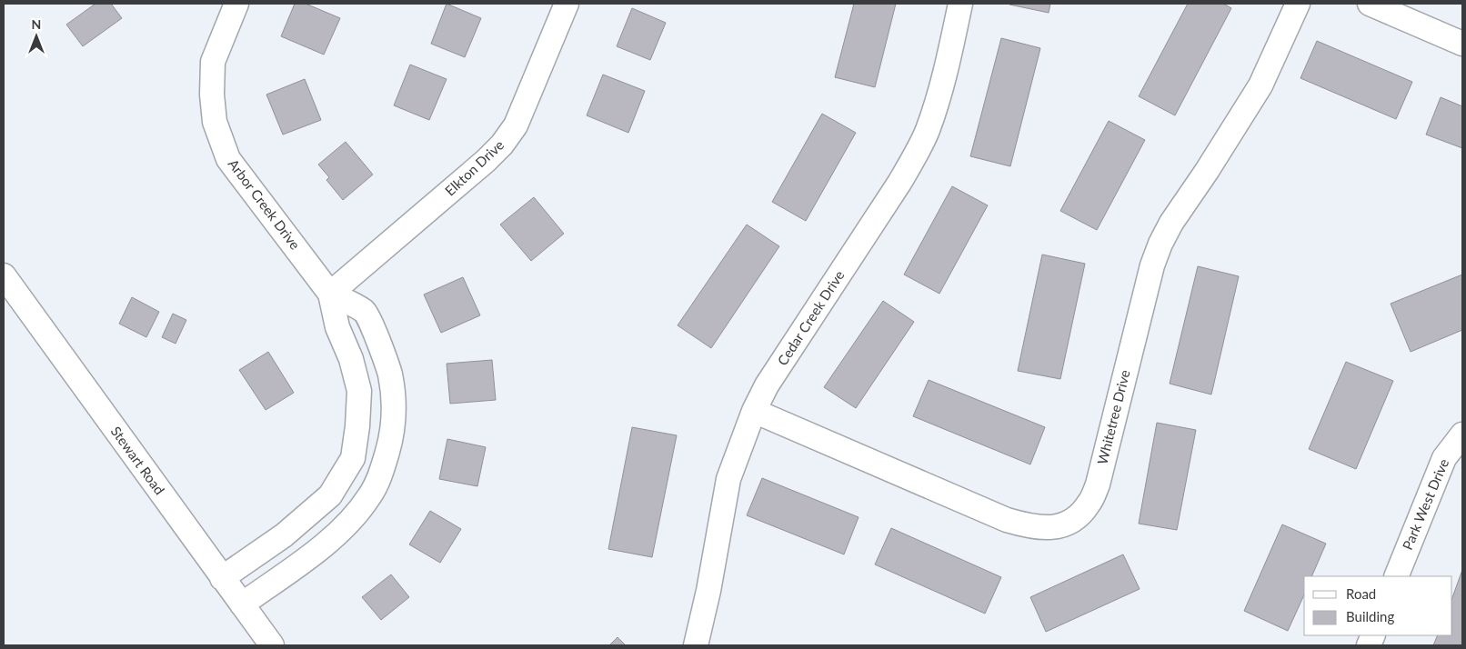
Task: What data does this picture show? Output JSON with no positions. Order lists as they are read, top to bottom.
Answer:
{
  "streets": {
    "street": [
      "Elkton Drive",
      "Arbor Creek Drive",
      "Cedar Creek Drive",
      "Whitetree Drive",
      "Stewart Road",
      "Park West Drive"
    ]
  },
  "crossings": [
    ["Elkton Drive", "Arbor Creek Drive"],
    ["Arbor Creek Drive", "Stewart Road"],
    ["Cedar Creek Drive", "Whitetree Drive"]
  ],
  "legend": ["Road", "Building"],
  "north": "top"
}
